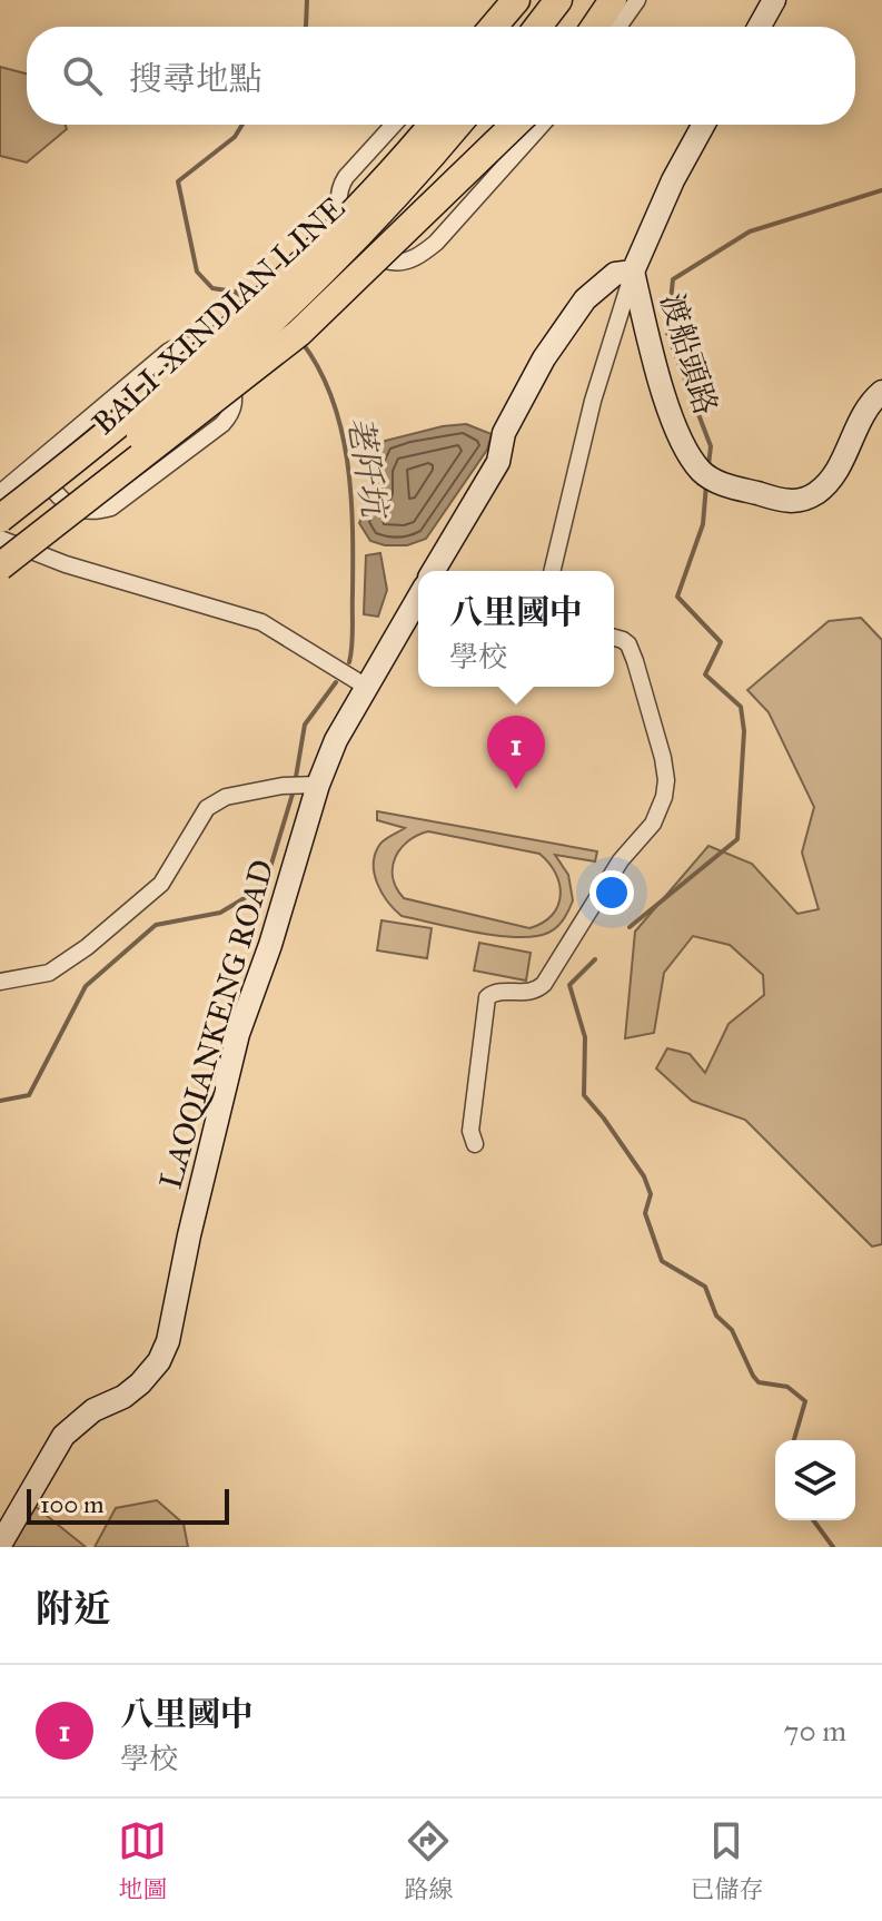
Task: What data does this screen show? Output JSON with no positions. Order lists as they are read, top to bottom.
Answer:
{
  "streets": {
    "highway": ["BALI-XINDIAN LINE"],
    "street": ["渡船頭路", "LAOQIANKENG ROAD"]
  },
  "water": ["荖阡坑"],
  "scale_bar": "100 m",
  "page": {
    "search": "搜尋地點",
    "popup": ["八里國中", "學校"],
    "pins": "1",
    "scale": "100 m",
    "heading": "附近",
    "list": [
      {
        "mark": "1",
        "name": "八里國中",
        "note": "學校",
        "value": "70 m"
      }
    ],
    "nav": ["地圖", "路線", "已儲存"]
  }
}
